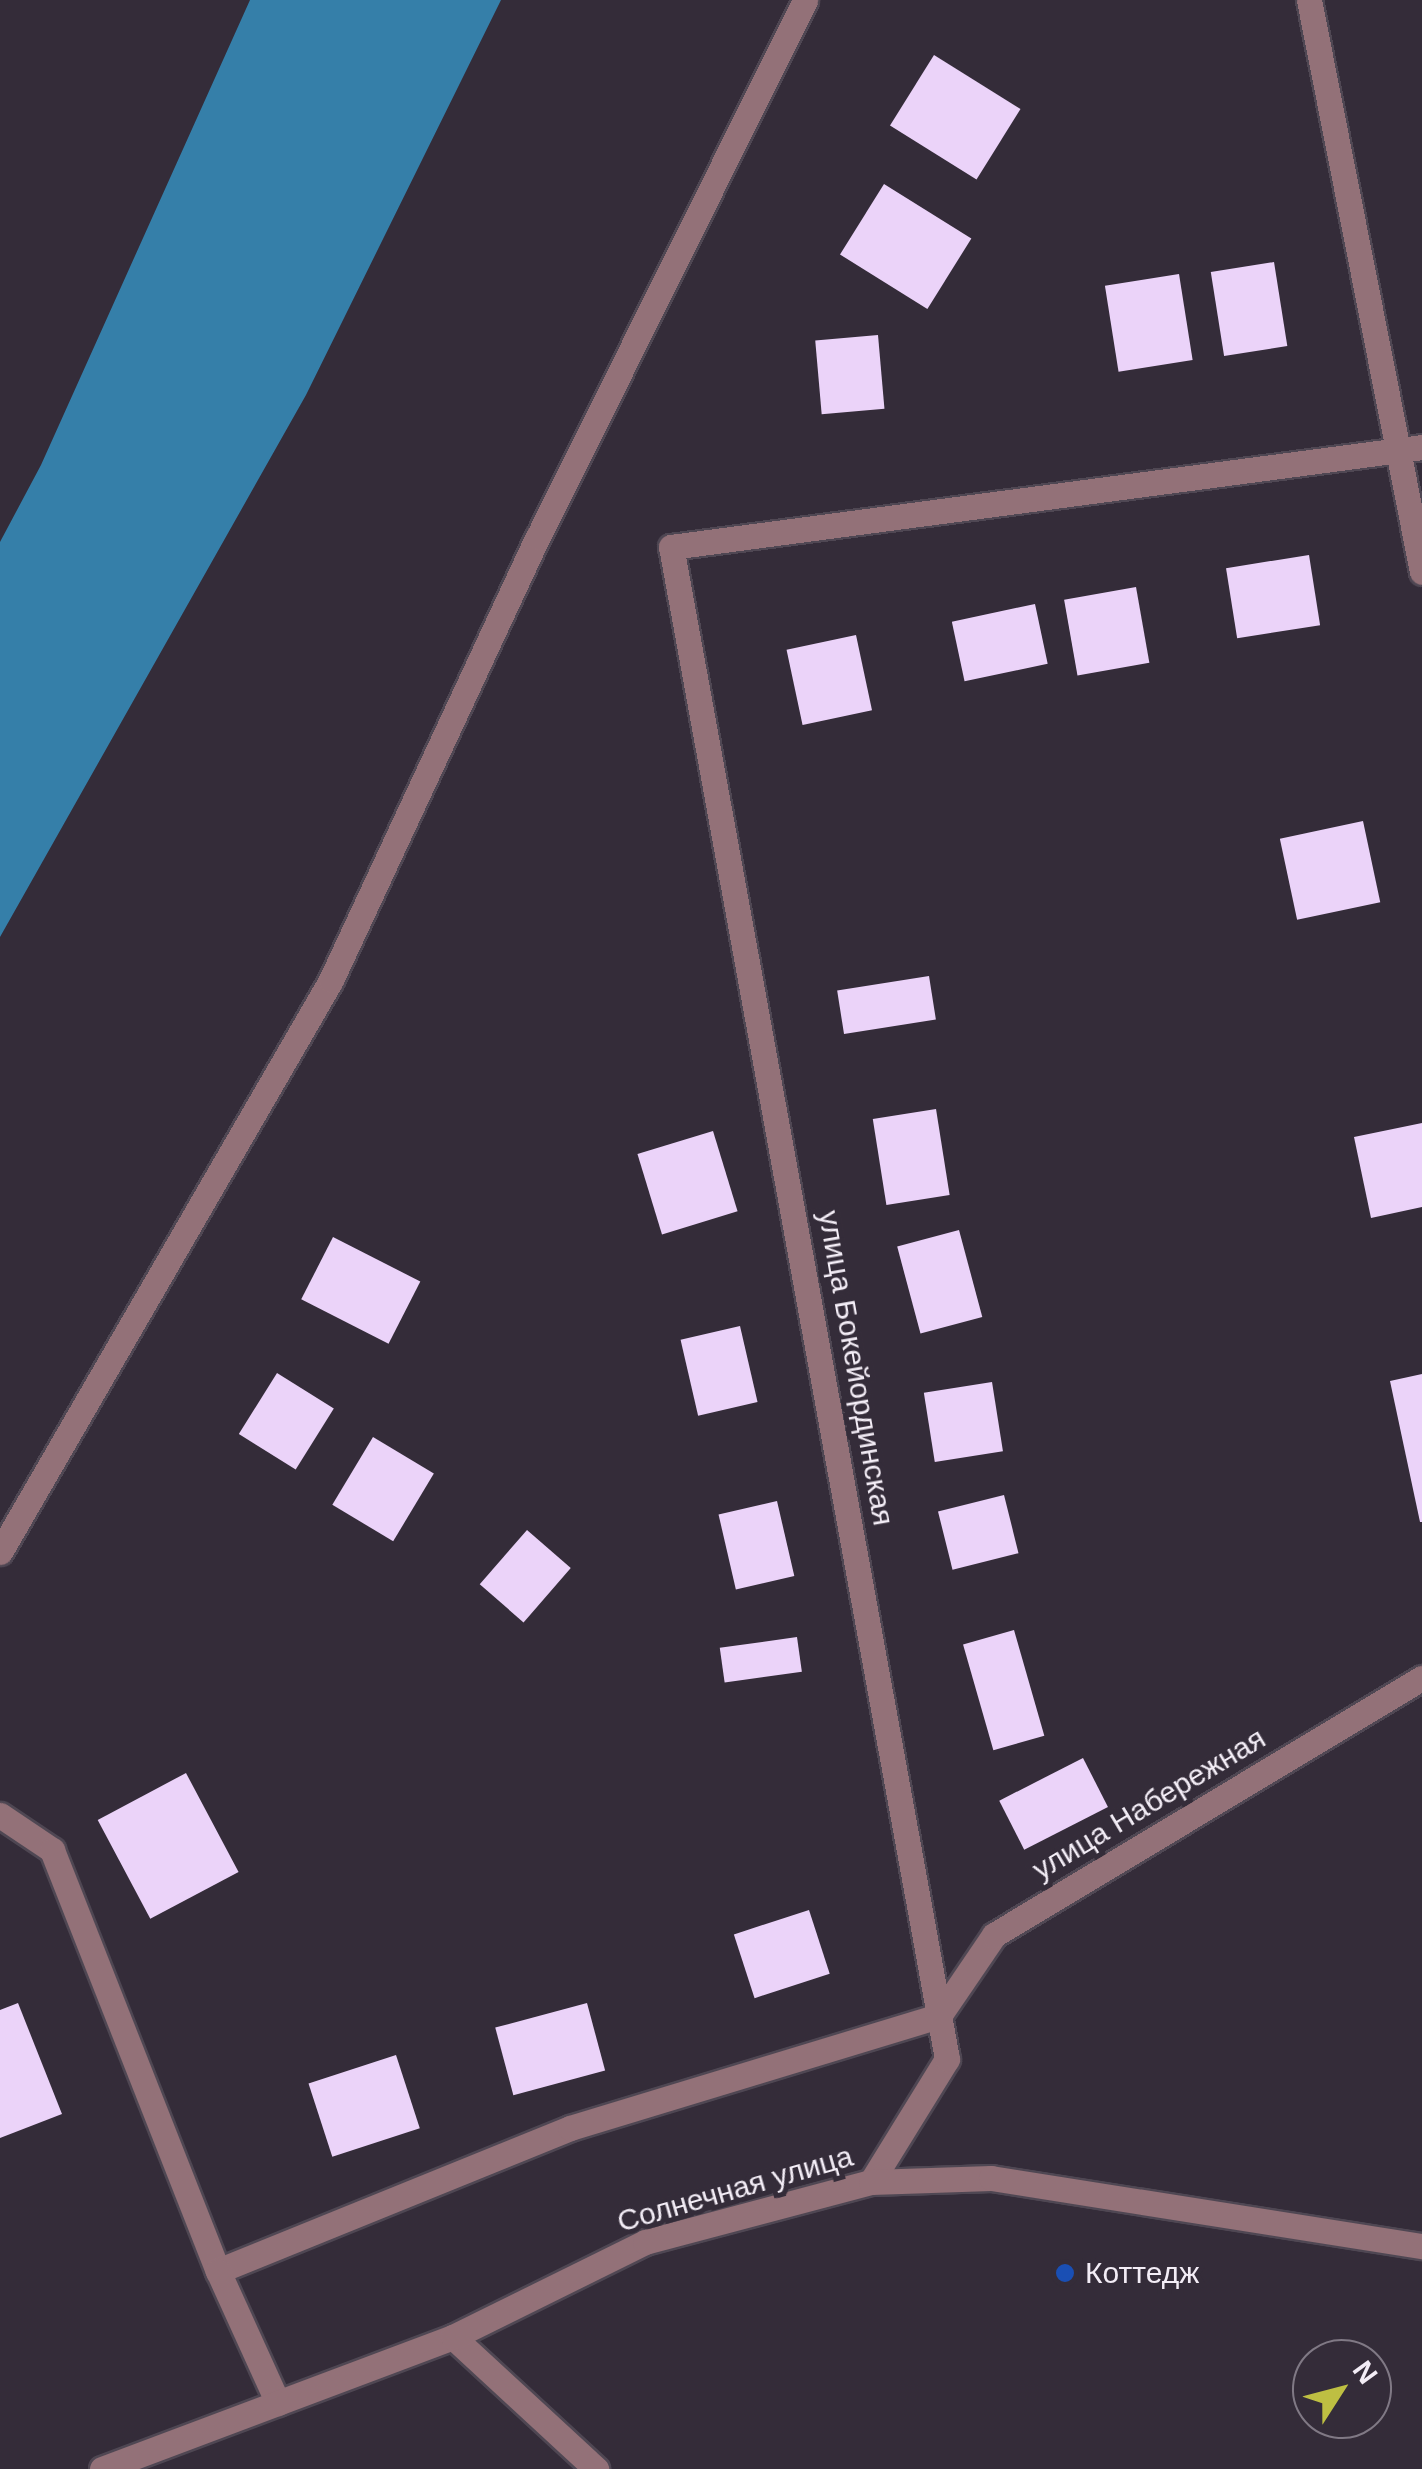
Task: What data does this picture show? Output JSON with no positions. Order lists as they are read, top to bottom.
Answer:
{
  "streets": {
    "street": ["улица Бокейординская", "улица Набережная", "Солнечная улица"]
  },
  "crossings": [
    ["улица Бокейординская", "улица Набережная"],
    ["улица Бокейординская", "Солнечная улица"]
  ],
  "places": ["Коттедж"],
  "north": "top right"
}
